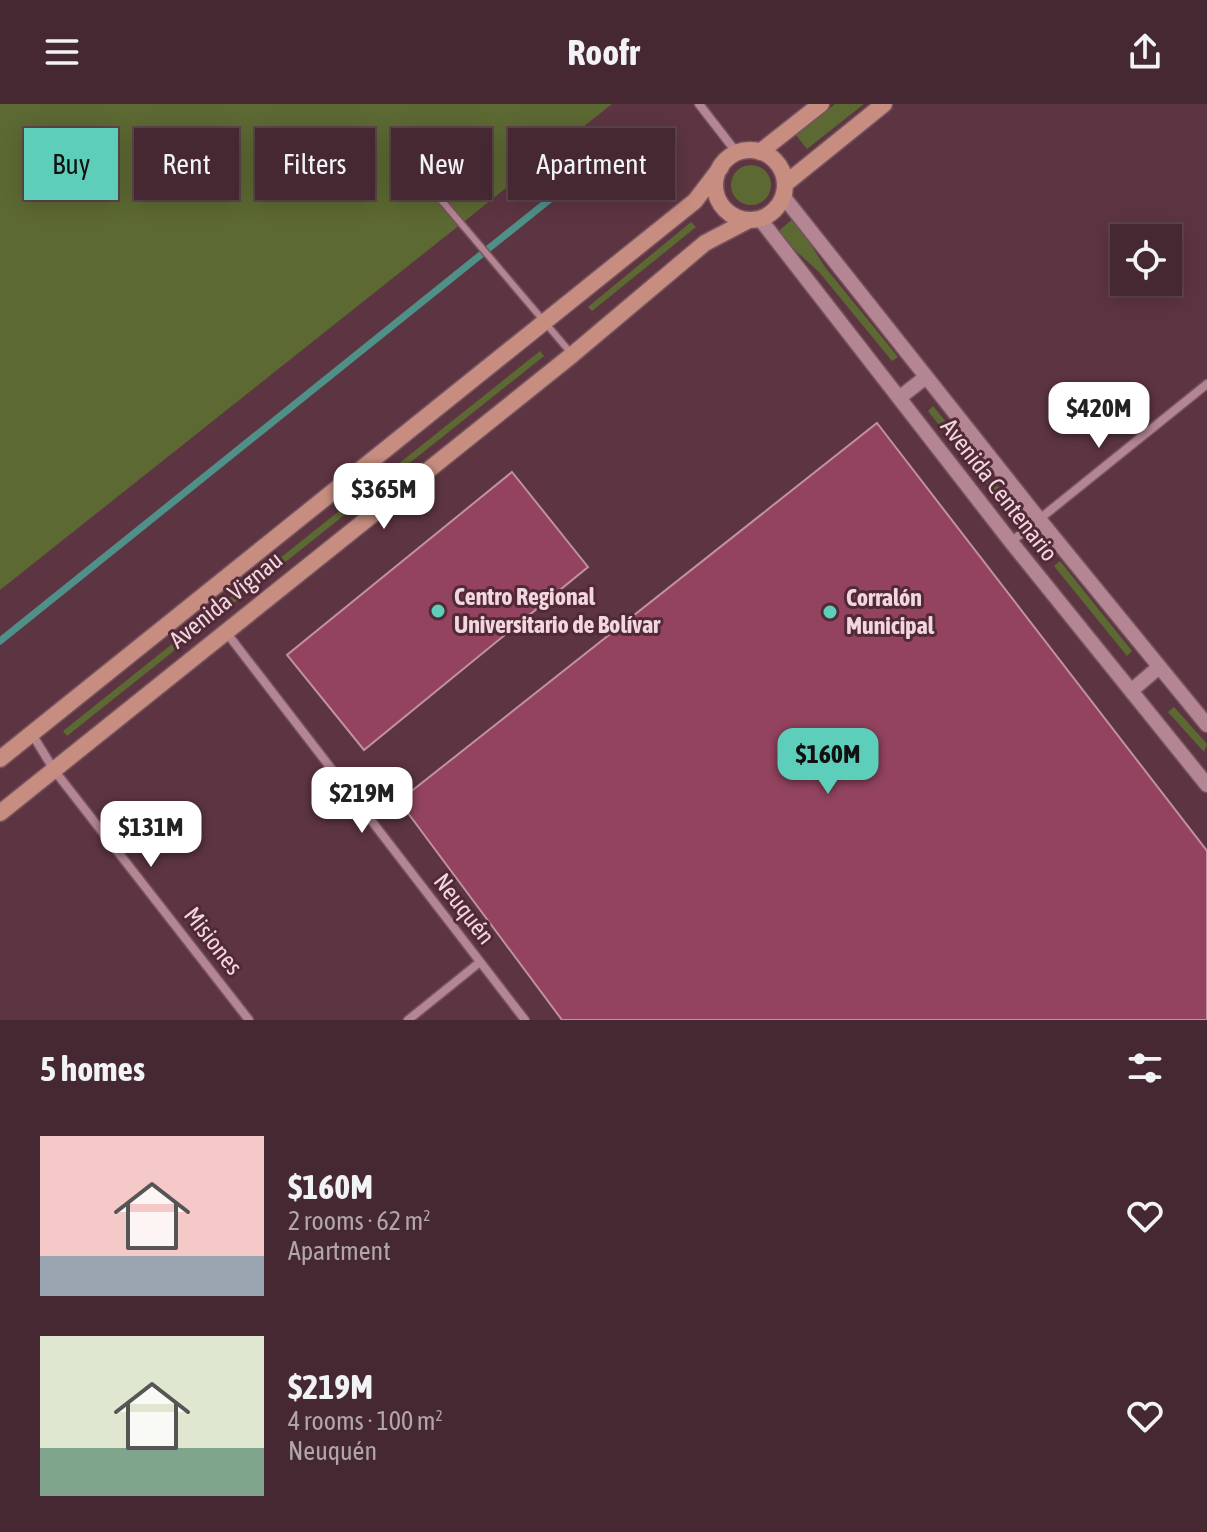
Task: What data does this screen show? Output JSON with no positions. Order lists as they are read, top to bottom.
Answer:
{
  "streets": {
    "main road": ["Avenida Vignau"],
    "street": ["Avenida Centenario", "Neuquén", "Misiones"]
  },
  "crossings": [
    ["Avenida Centenario", "Avenida Vignau"],
    ["Avenida Vignau", "Neuquén"],
    ["Avenida Vignau", "Misiones"]
  ],
  "places": ["Centro Regional Universitario de Bolívar", "Corralón Municipal"],
  "page": {
    "header": "Roofr",
    "chip": [
      "Buy",
      "Rent",
      "Filters",
      "New",
      "Apartment"
    ],
    "price": [
      "$420M",
      "$365M",
      "$160M",
      "$219M",
      "$131M"
    ],
    "heading": "5 homes",
    "list": [
      {
        "name": "$160M",
        "note": "2 rooms · 62 m² · Apartment"
      },
      {
        "name": "$219M",
        "note": "4 rooms · 100 m² · Neuquén"
      }
    ]
  }
}
